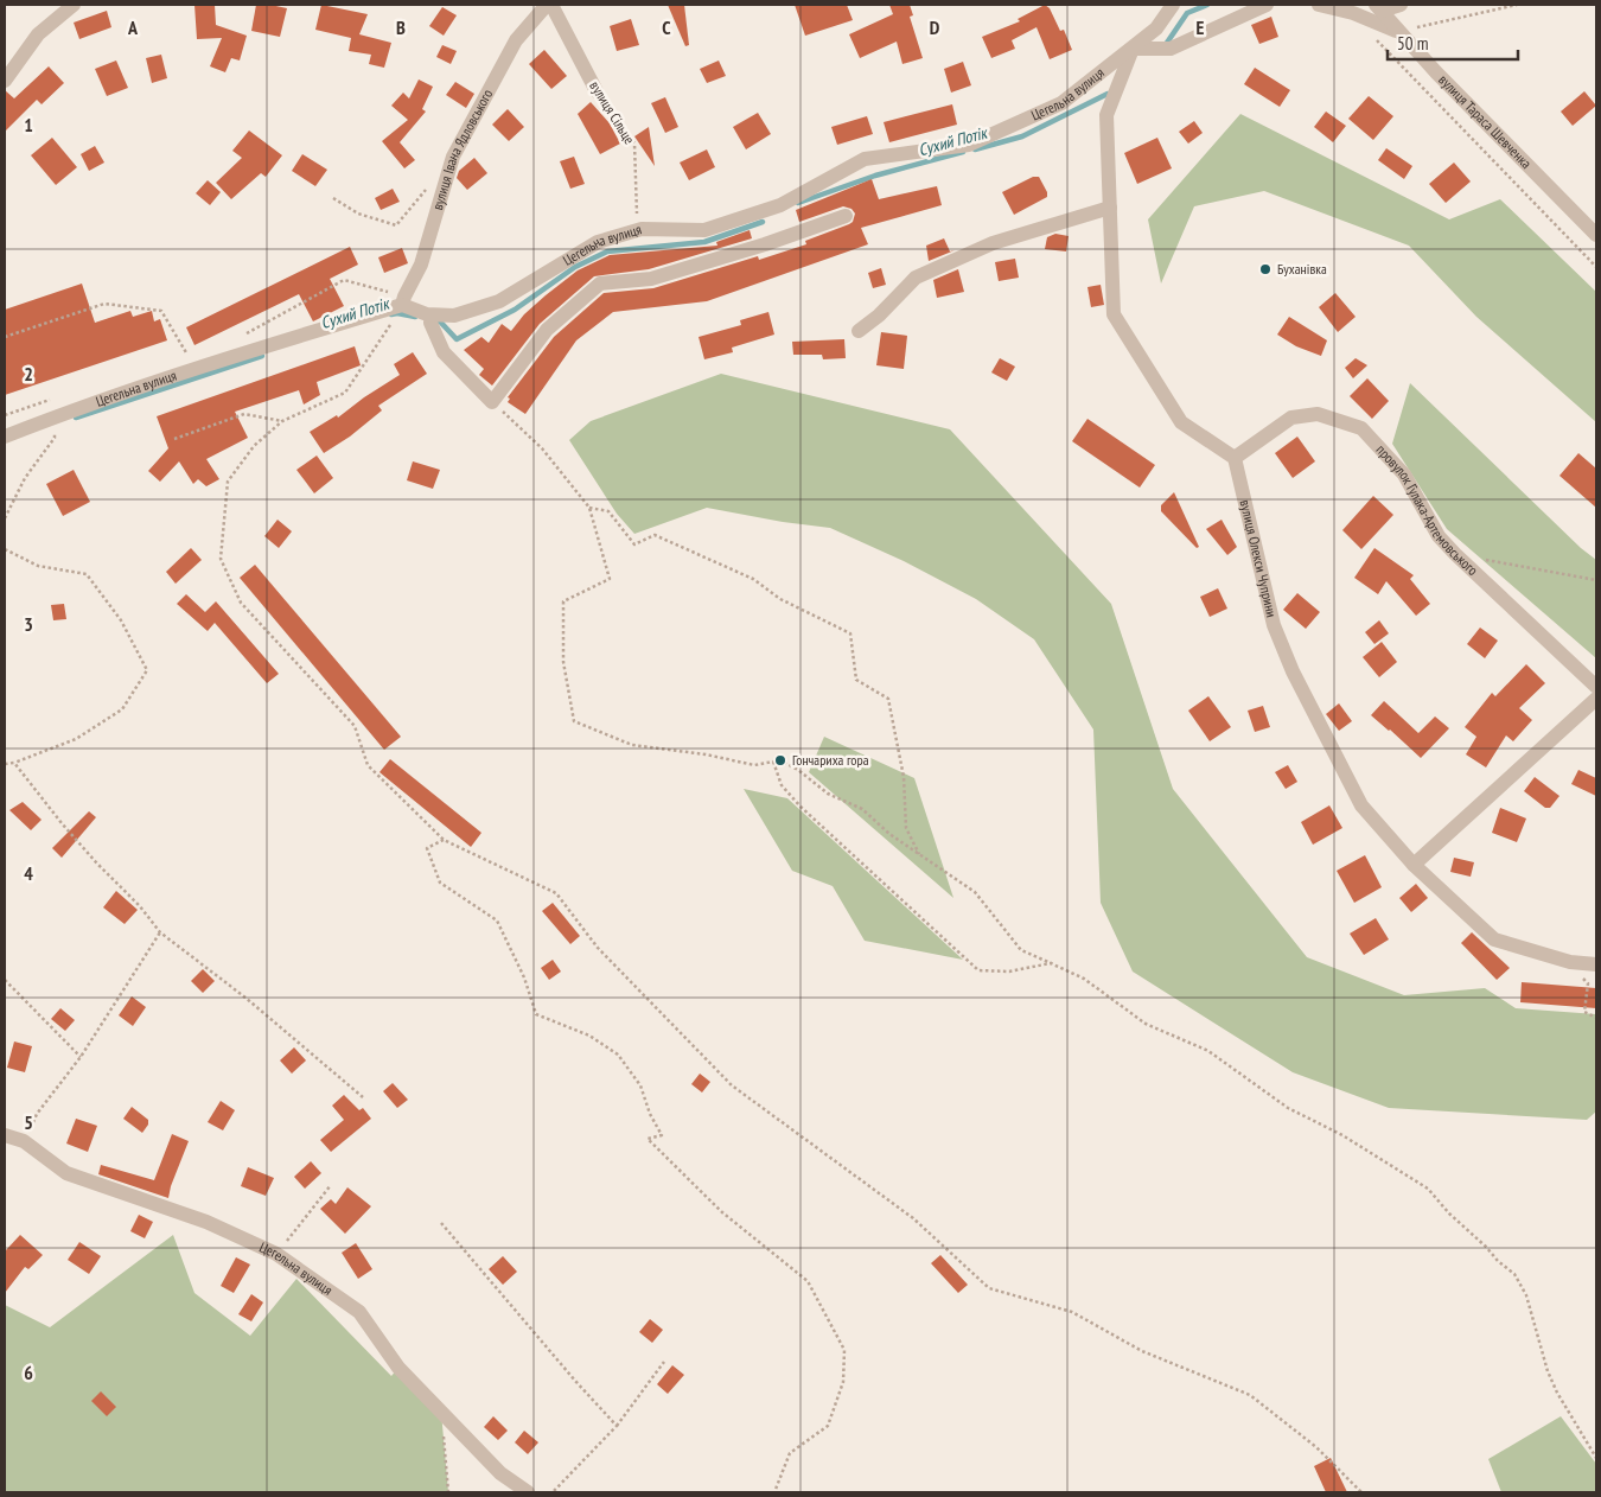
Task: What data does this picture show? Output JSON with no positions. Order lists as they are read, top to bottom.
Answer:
{
  "streets": {
    "street": [
      "Цегельна вулиця",
      "вулиця Сільце",
      "вулиця Тараса Шевченка",
      "вулиця Івана Ядловського",
      "провулок Гулака-Артемовського",
      "вулиця Олекси Чуприни"
    ]
  },
  "crossings": [
    ["Цегельна вулиця", "вулиця Сільце"],
    ["Цегельна вулиця", "вулиця Івана Ядловського"],
    ["провулок Гулака-Артемовського", "вулиця Олекси Чуприни"]
  ],
  "water": ["Сухий Потік"],
  "places": ["Буханівка", "Гончариха гора"],
  "scale_bar": "50 m",
  "grid": {
    "columns": [
      "A",
      "B",
      "C",
      "D",
      "E"
    ],
    "rows": [
      "1",
      "2",
      "3",
      "4",
      "5",
      "6"
    ]
  }
}
